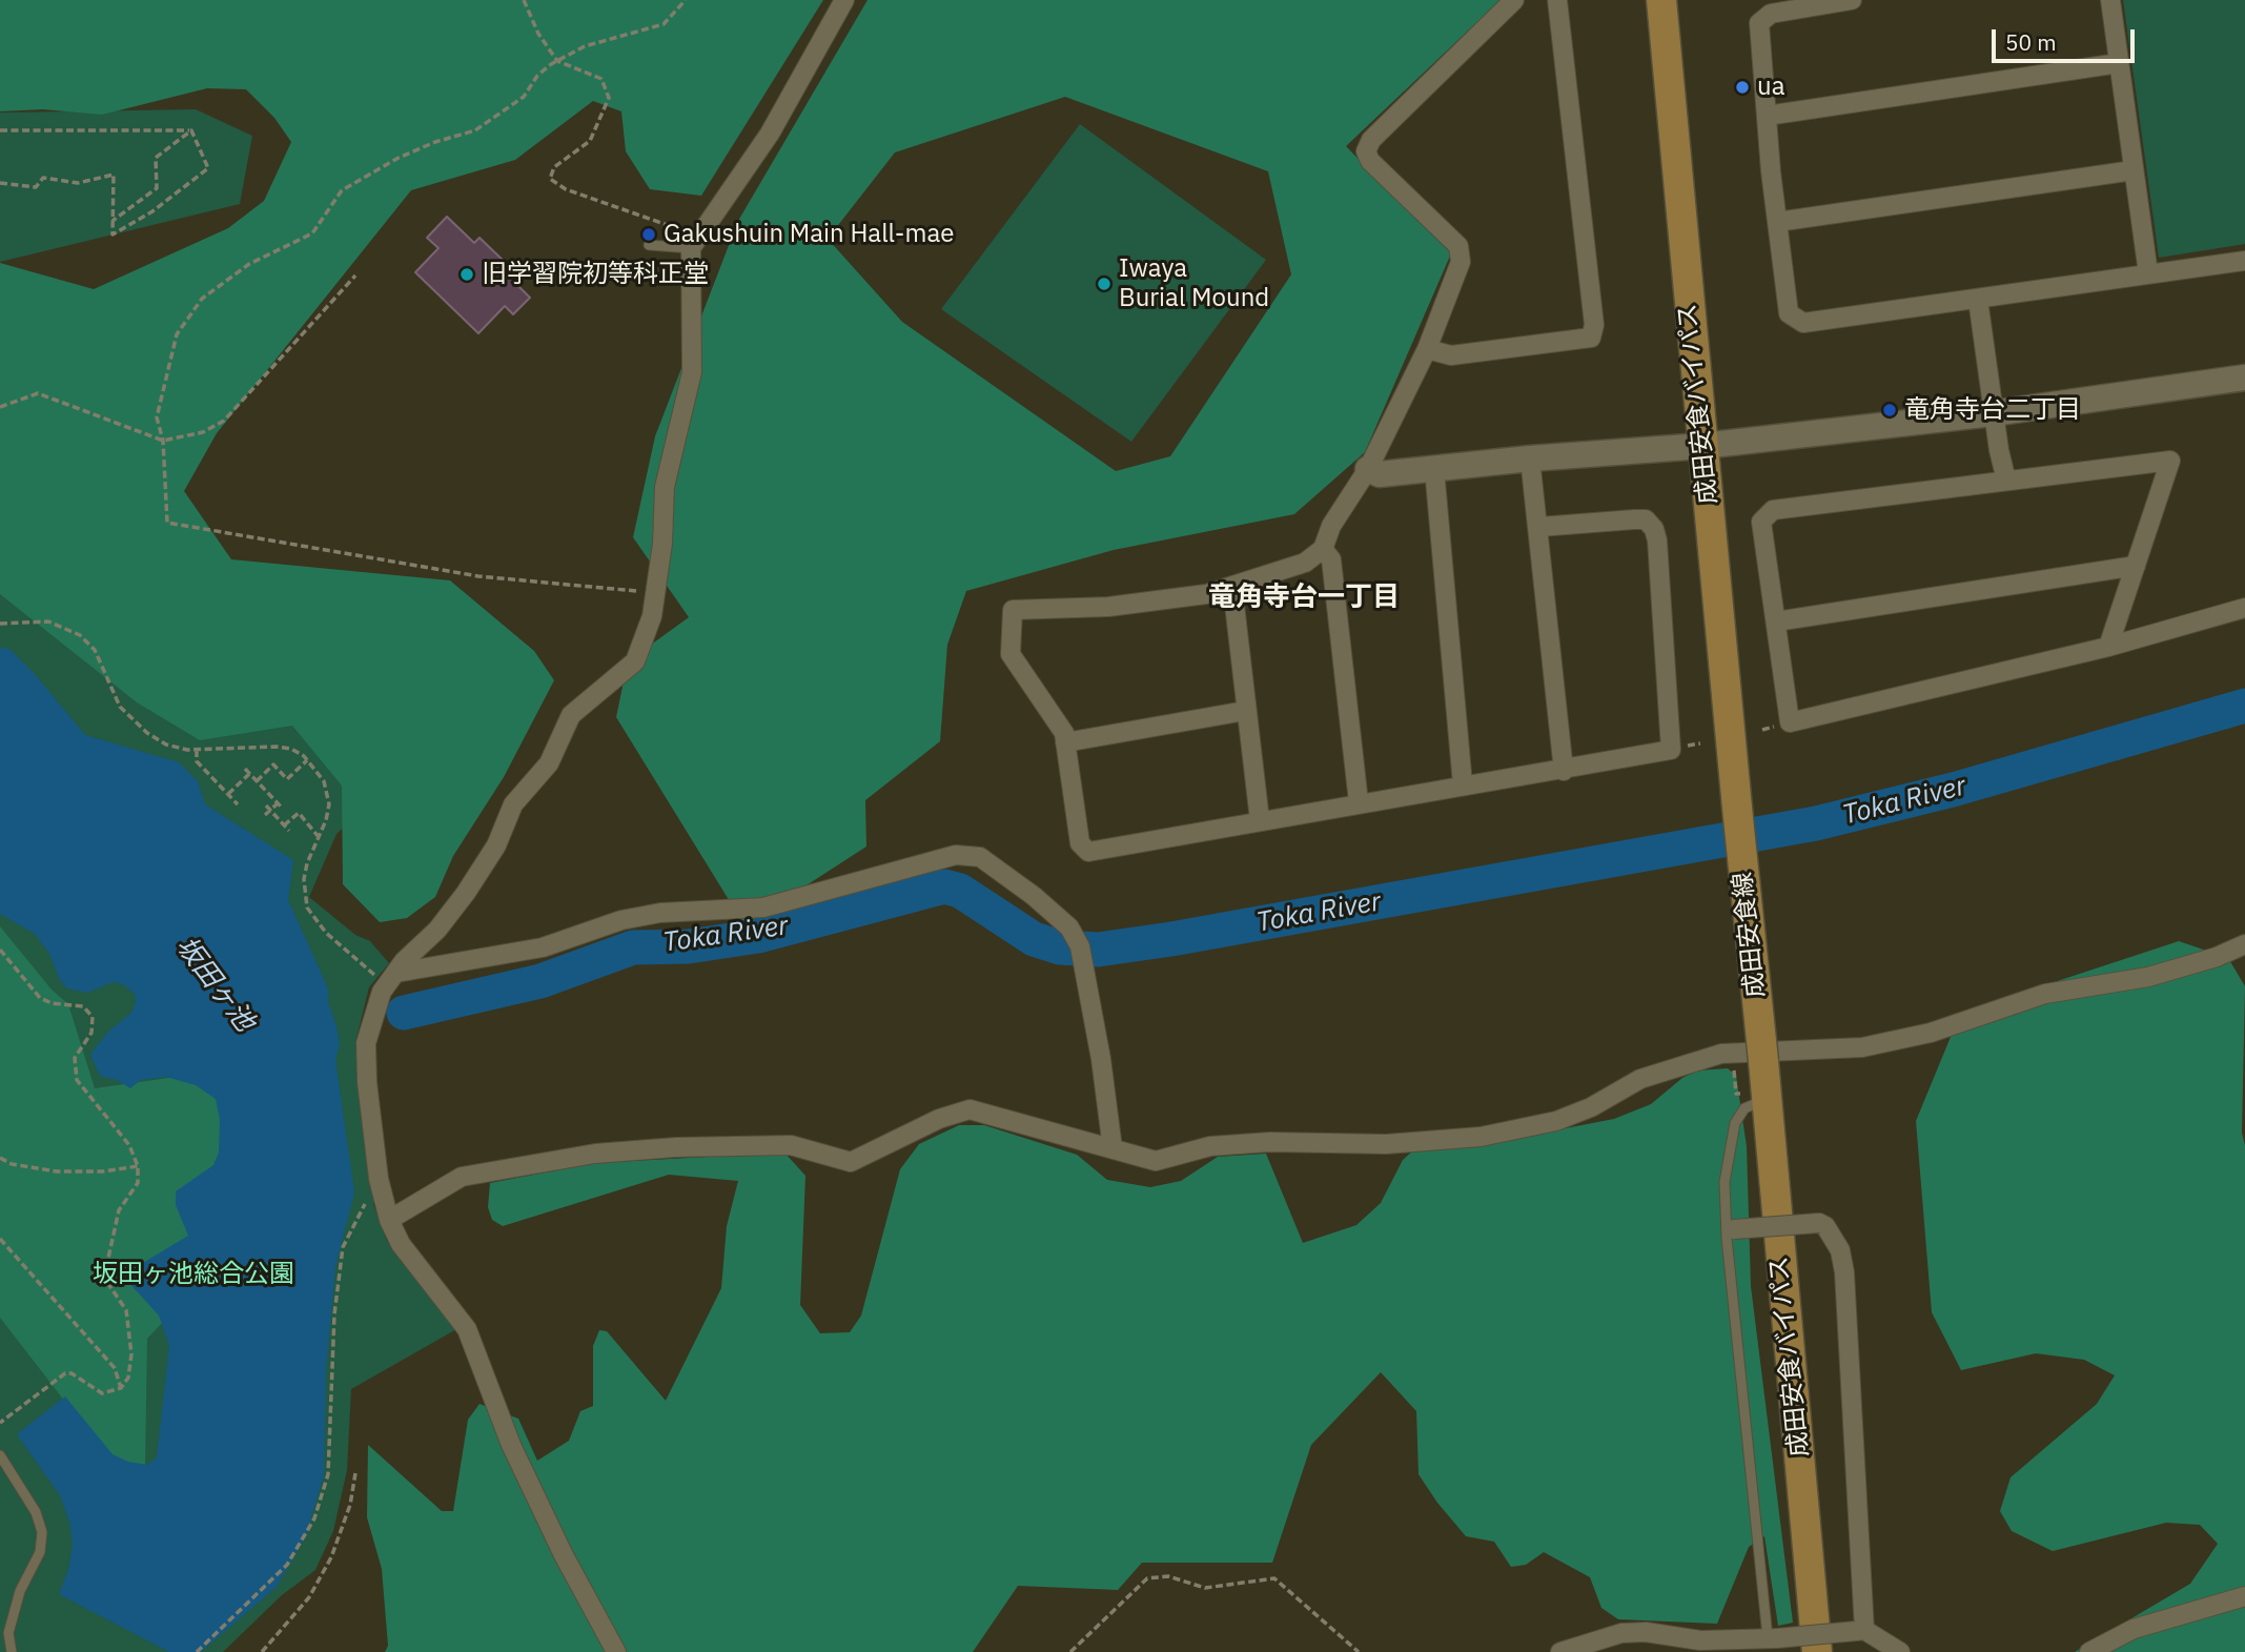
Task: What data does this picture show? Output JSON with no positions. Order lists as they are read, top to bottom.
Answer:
{
  "streets": {
    "main road": ["成田安食バイパス", "成田安食線"]
  },
  "crossings": [
    ["成田安食バイパス", "成田安食線"]
  ],
  "districts": ["竜角寺台一丁目"],
  "water": ["Toka River", "坂田ヶ池"],
  "parks": ["坂田ヶ池総合公園"],
  "places": [
    "ua",
    "Gakushuin Main Hall-mae",
    "旧学習院初等科正堂",
    "Iwaya Burial Mound",
    "竜角寺台二丁目"
  ],
  "scale_bar": "50 m"
}
